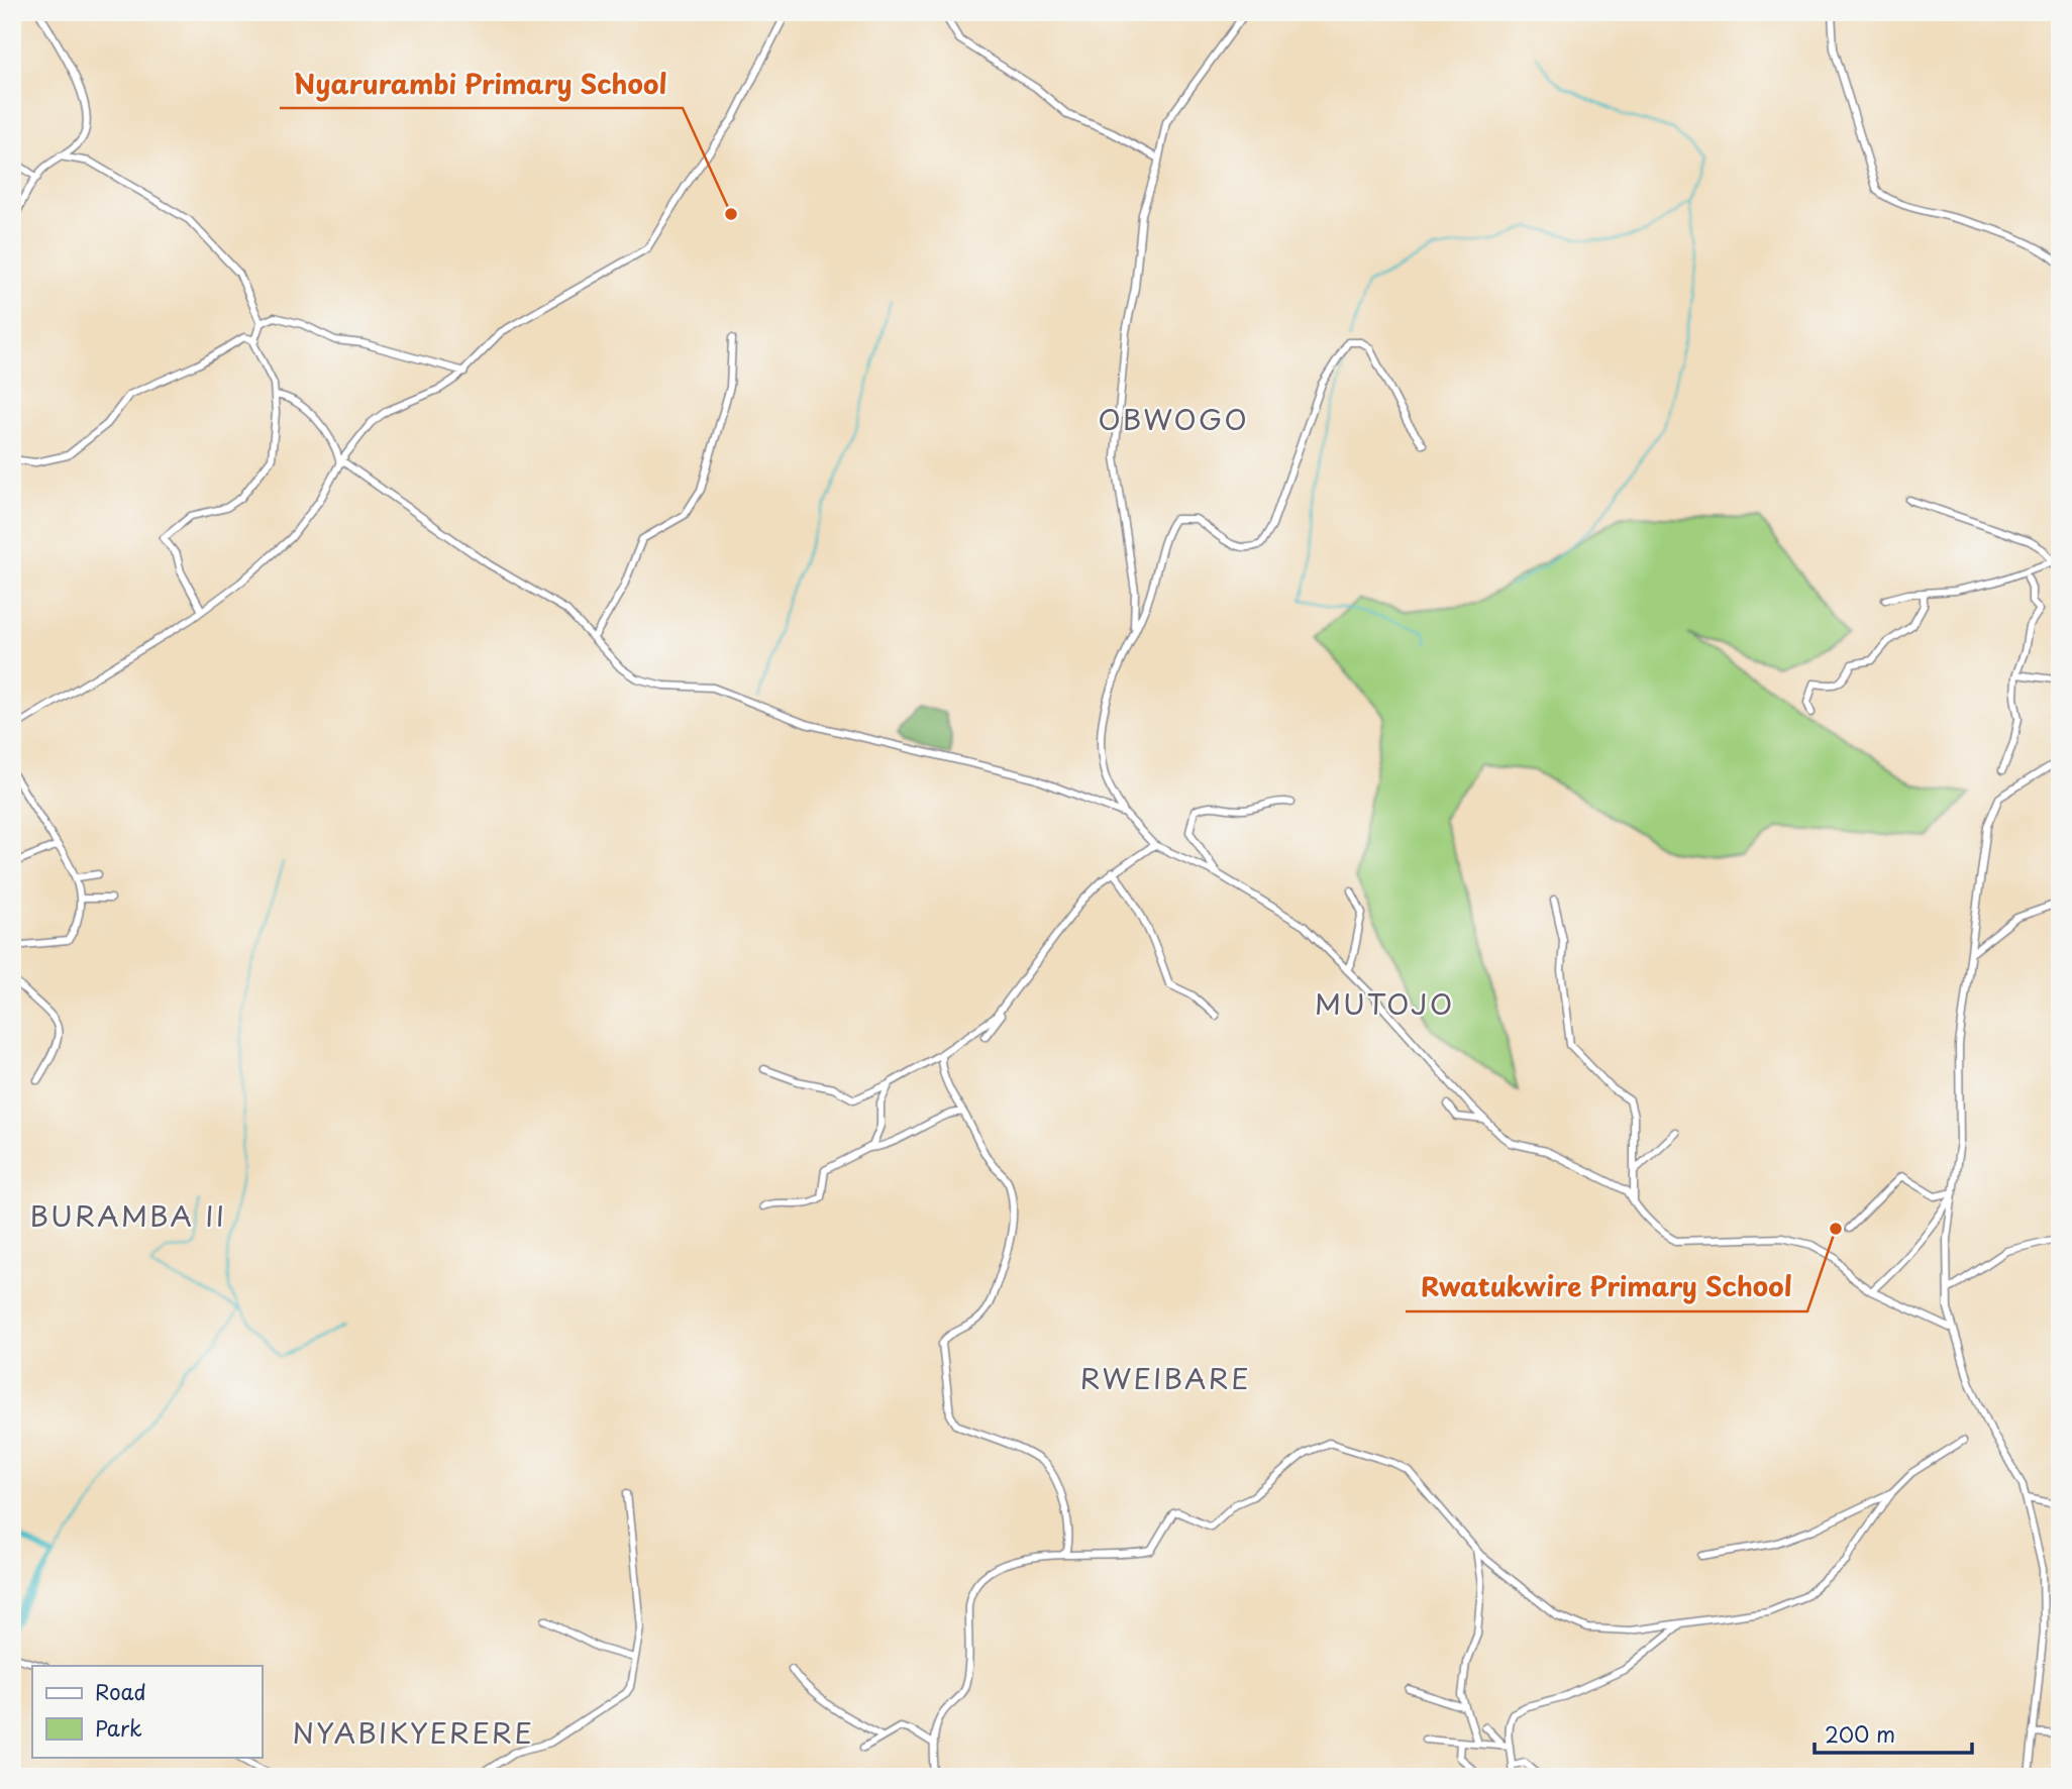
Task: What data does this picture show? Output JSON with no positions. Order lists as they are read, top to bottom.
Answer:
{
  "districts": [
    "OBWOGO",
    "MUTOJO",
    "BURAMBA II",
    "RWEIBARE",
    "NYABIKYERERE"
  ],
  "places": ["Nyarurambi Primary School", "Rwatukwire Primary School"],
  "legend": ["Road", "Park"],
  "scale_bar": "200 m"
}
